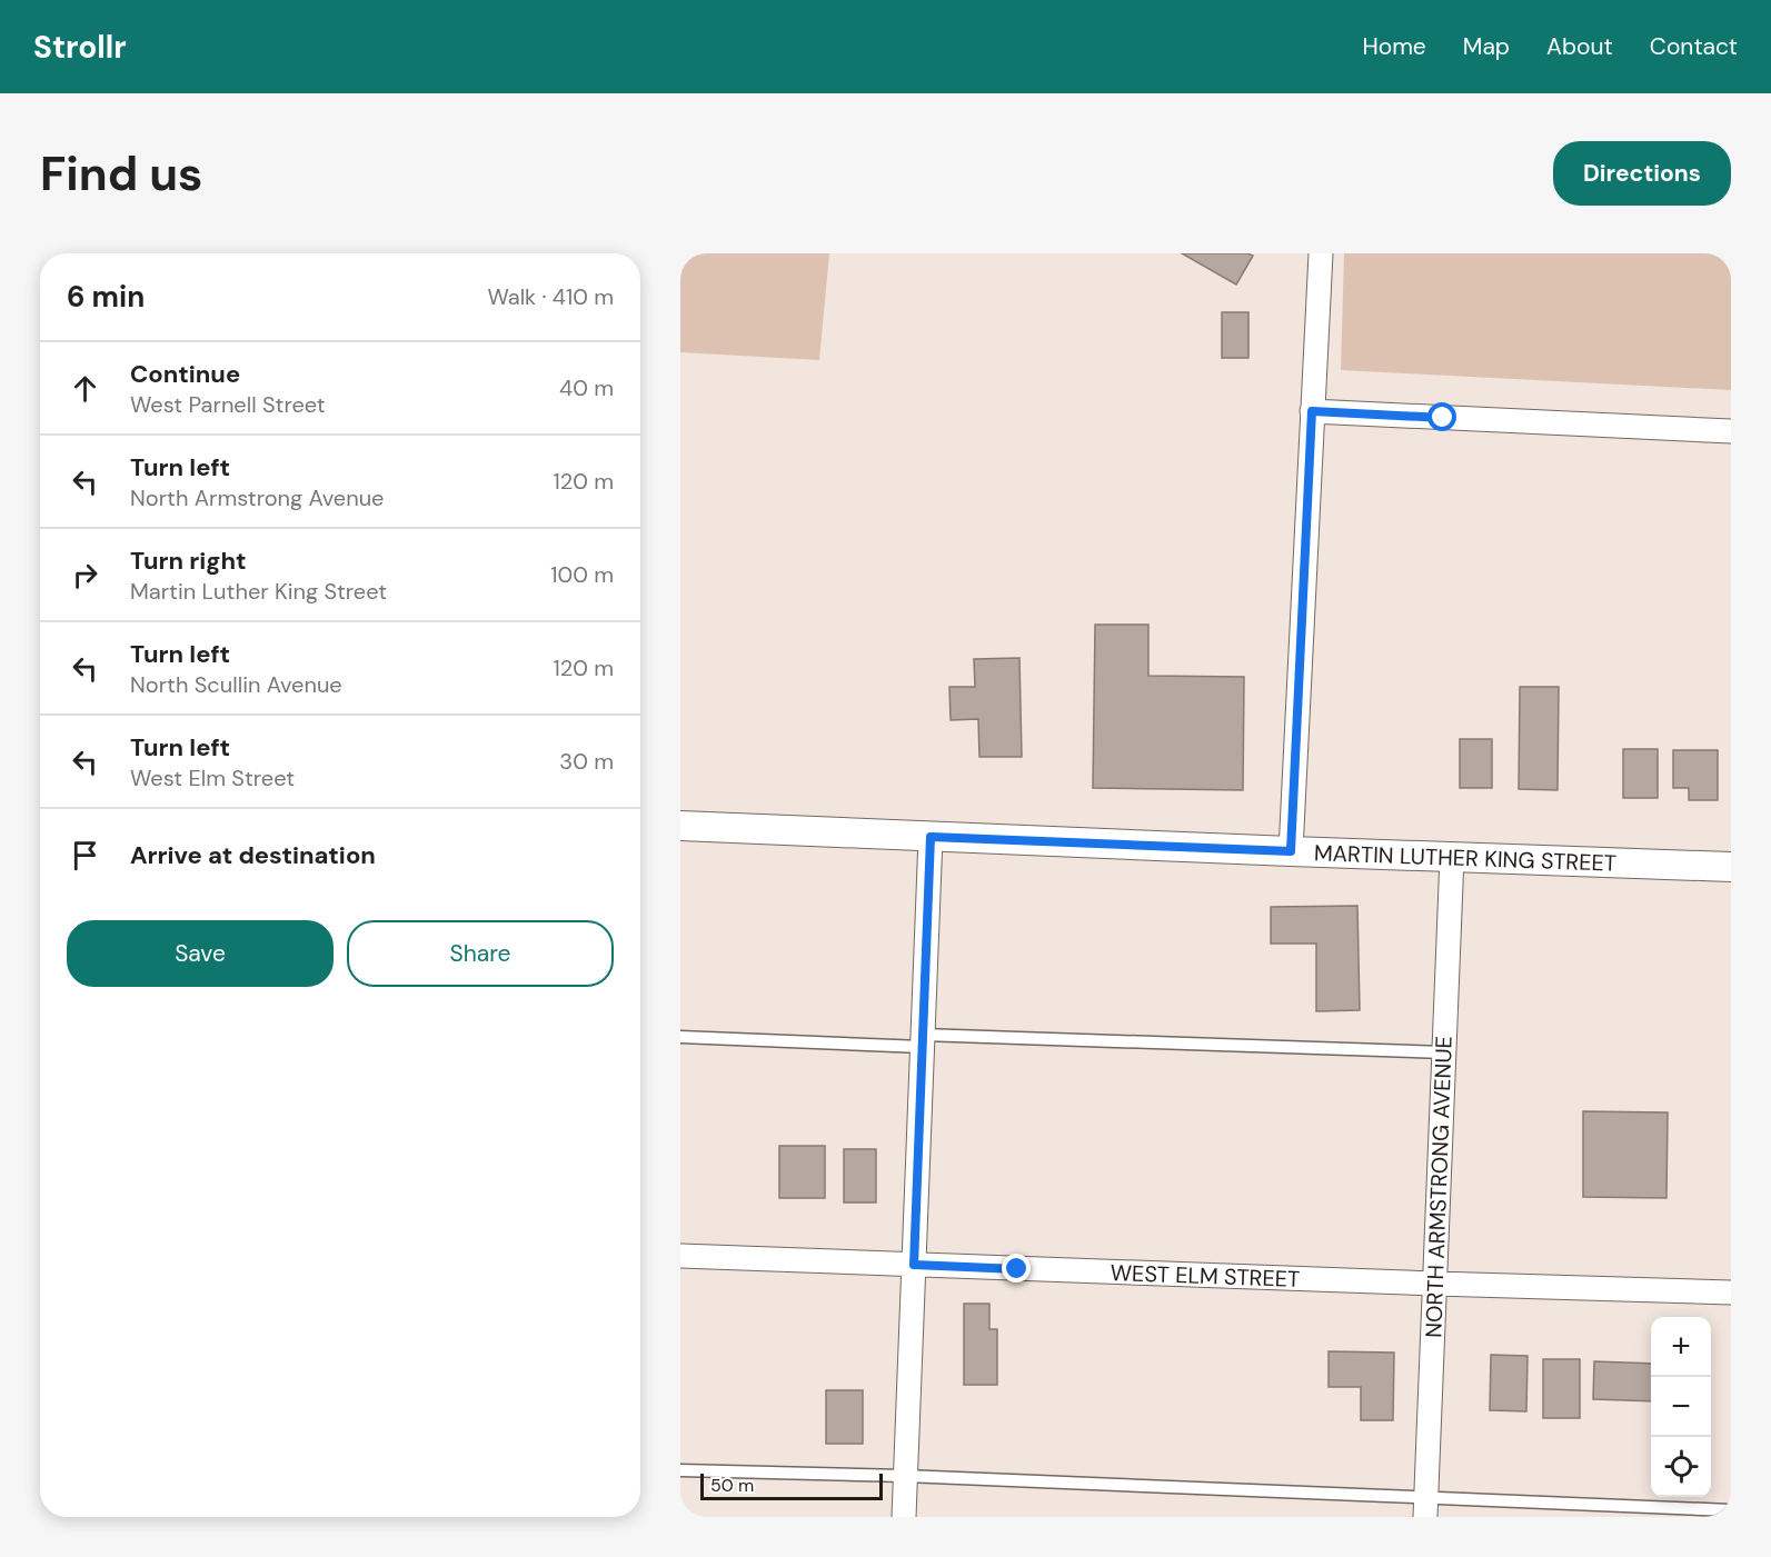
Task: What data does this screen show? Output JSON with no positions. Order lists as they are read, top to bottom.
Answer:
{
  "streets": {
    "street": ["MARTIN LUTHER KING STREET", "NORTH ARMSTRONG AVENUE", "WEST ELM STREET"]
  },
  "crossings": [
    ["MARTIN LUTHER KING STREET", "NORTH ARMSTRONG AVENUE"],
    ["NORTH ARMSTRONG AVENUE", "WEST ELM STREET"]
  ],
  "scale_bar": "50 m",
  "page": {
    "header": "Strollr",
    "nav": [
      "Home",
      "Map",
      "About",
      "Contact"
    ],
    "buttons": [
      "Directions",
      ["Save", "Share"]
    ],
    "title": "Find us",
    "heading": ["6 min", "Walk · 410 m"],
    "list": [
      ["Continue", "West Parnell Street", "40 m"],
      ["Turn left", "North Armstrong Avenue", "120 m"],
      ["Turn right", "Martin Luther King Street", "100 m"],
      ["Turn left", "North Scullin Avenue", "120 m"],
      ["Turn left", "West Elm Street", "30 m"],
      "Arrive at destination"
    ],
    "map_buttons": ["+", "−"],
    "scale": "50 m"
  }
}
